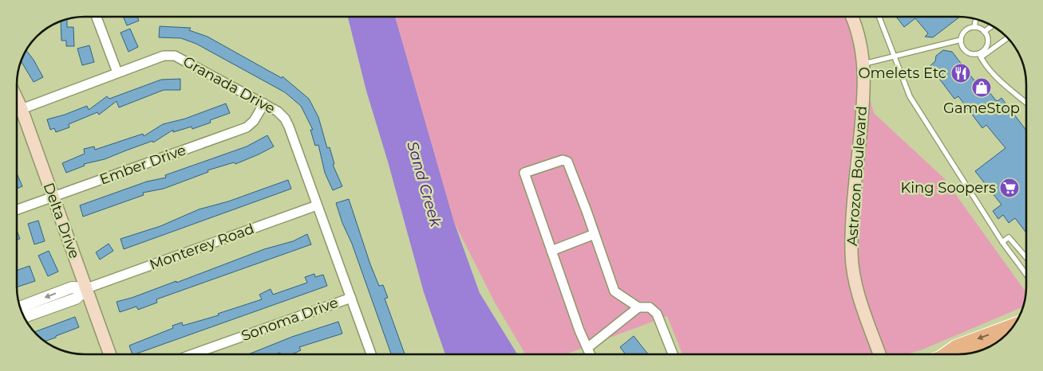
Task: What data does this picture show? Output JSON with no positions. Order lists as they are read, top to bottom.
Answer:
{
  "streets": {
    "main road": ["Astrozon Boulevard", "Delta Drive"],
    "street": [
      "Granada Drive",
      "Ember Drive",
      "Monterey Road",
      "Sonoma Drive"
    ]
  },
  "crossings": [
    ["Granada Drive", "Ember Drive"],
    ["Granada Drive", "Delta Drive"],
    ["Granada Drive", "Monterey Road"],
    ["Granada Drive", "Sonoma Drive"],
    ["Ember Drive", "Delta Drive"],
    ["Delta Drive", "Monterey Road"]
  ],
  "water": ["Sand Creek"],
  "places": {
    "restaurant": ["Omelets Etc"],
    "shop": ["GameStop"],
    "supermarket": ["King Soopers"]
  }
}
